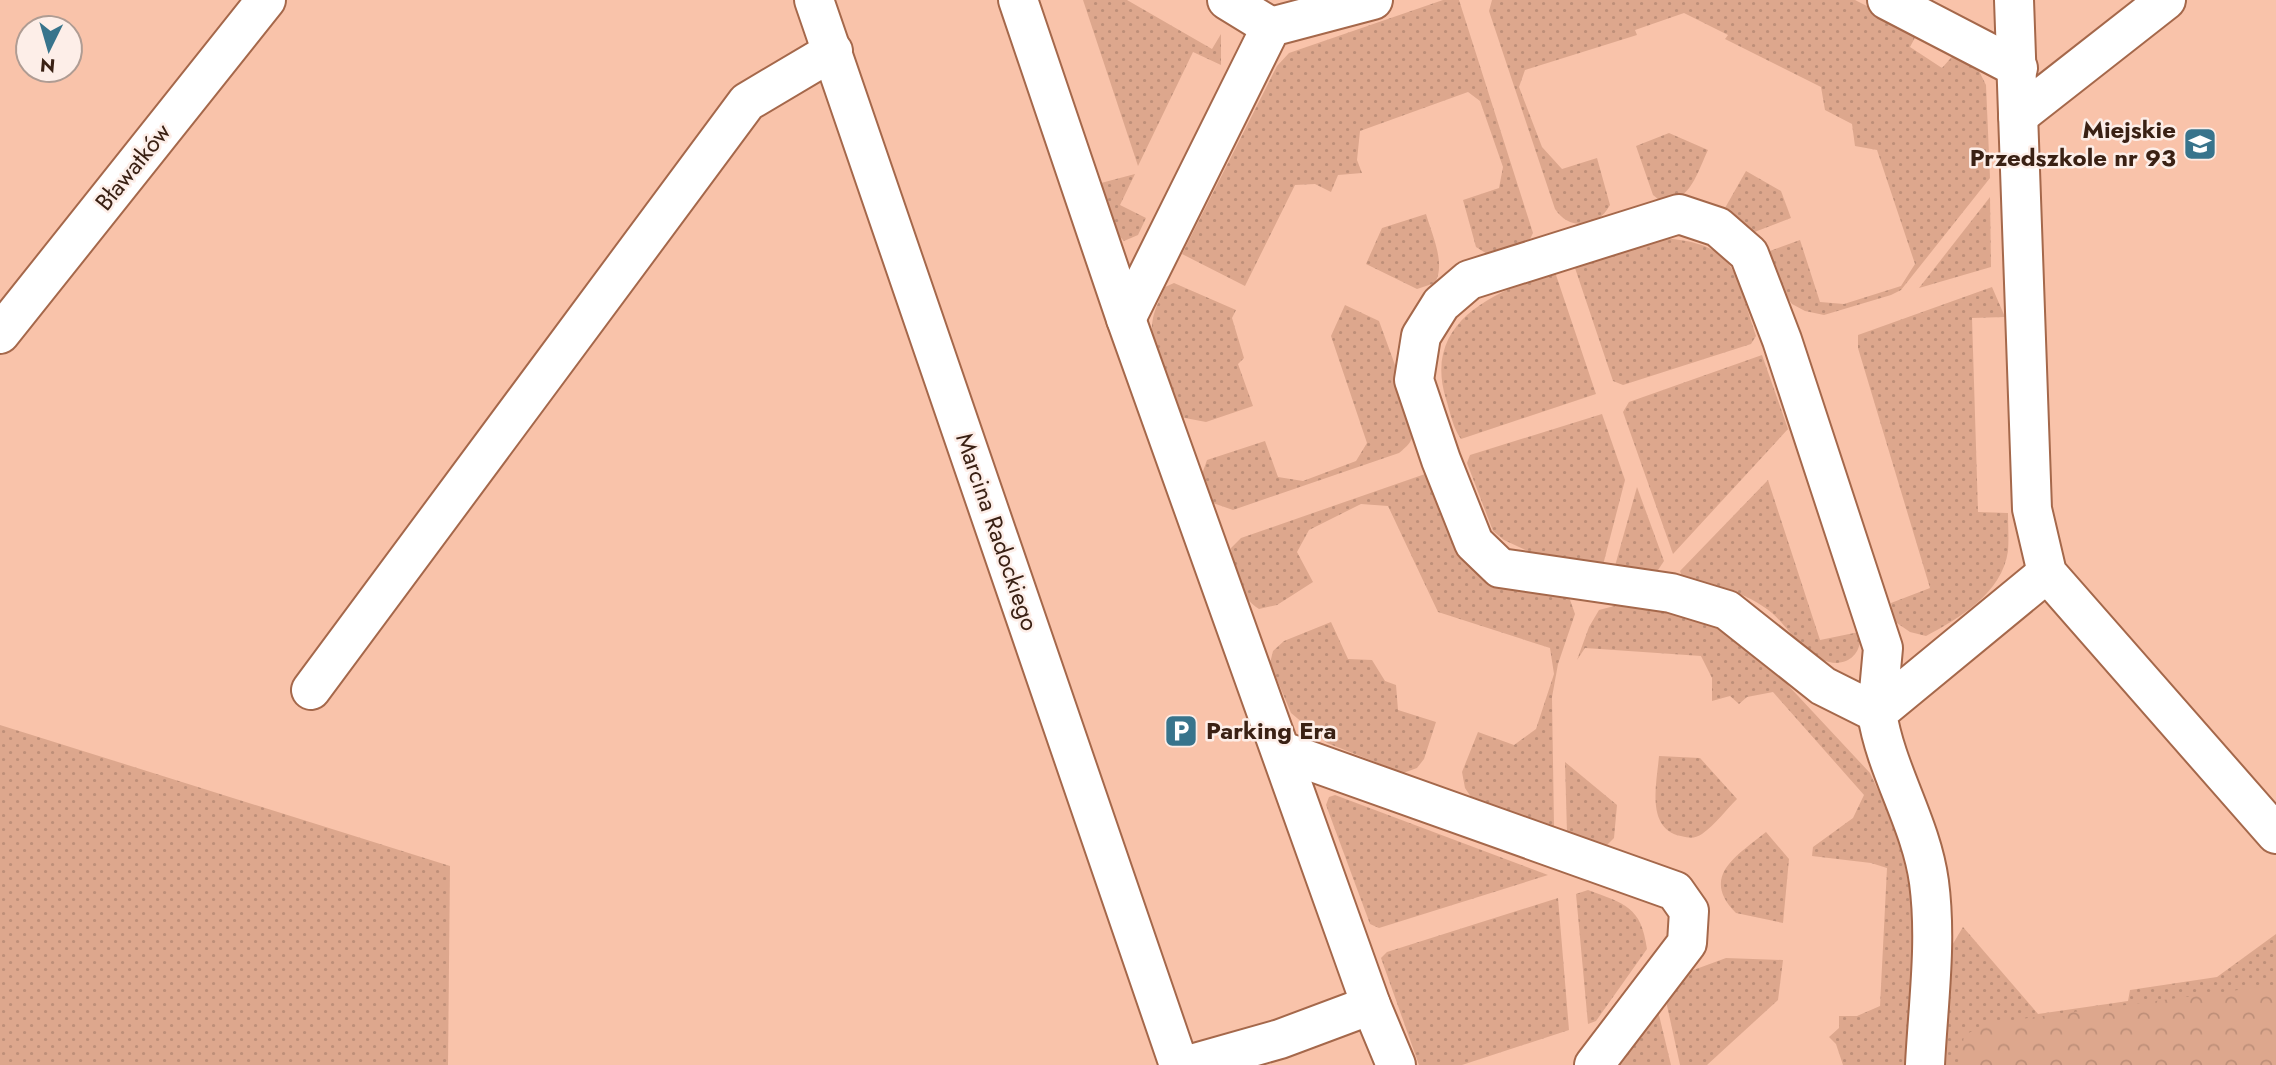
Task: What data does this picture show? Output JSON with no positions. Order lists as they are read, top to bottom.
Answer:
{
  "streets": {
    "street": ["Bławatków", "Marcina Radockiego"]
  },
  "places": {
    "school or university": ["Miejskie Przedszkole nr 93"],
    "parking": ["Parking Era"]
  },
  "north": "bottom"
}
